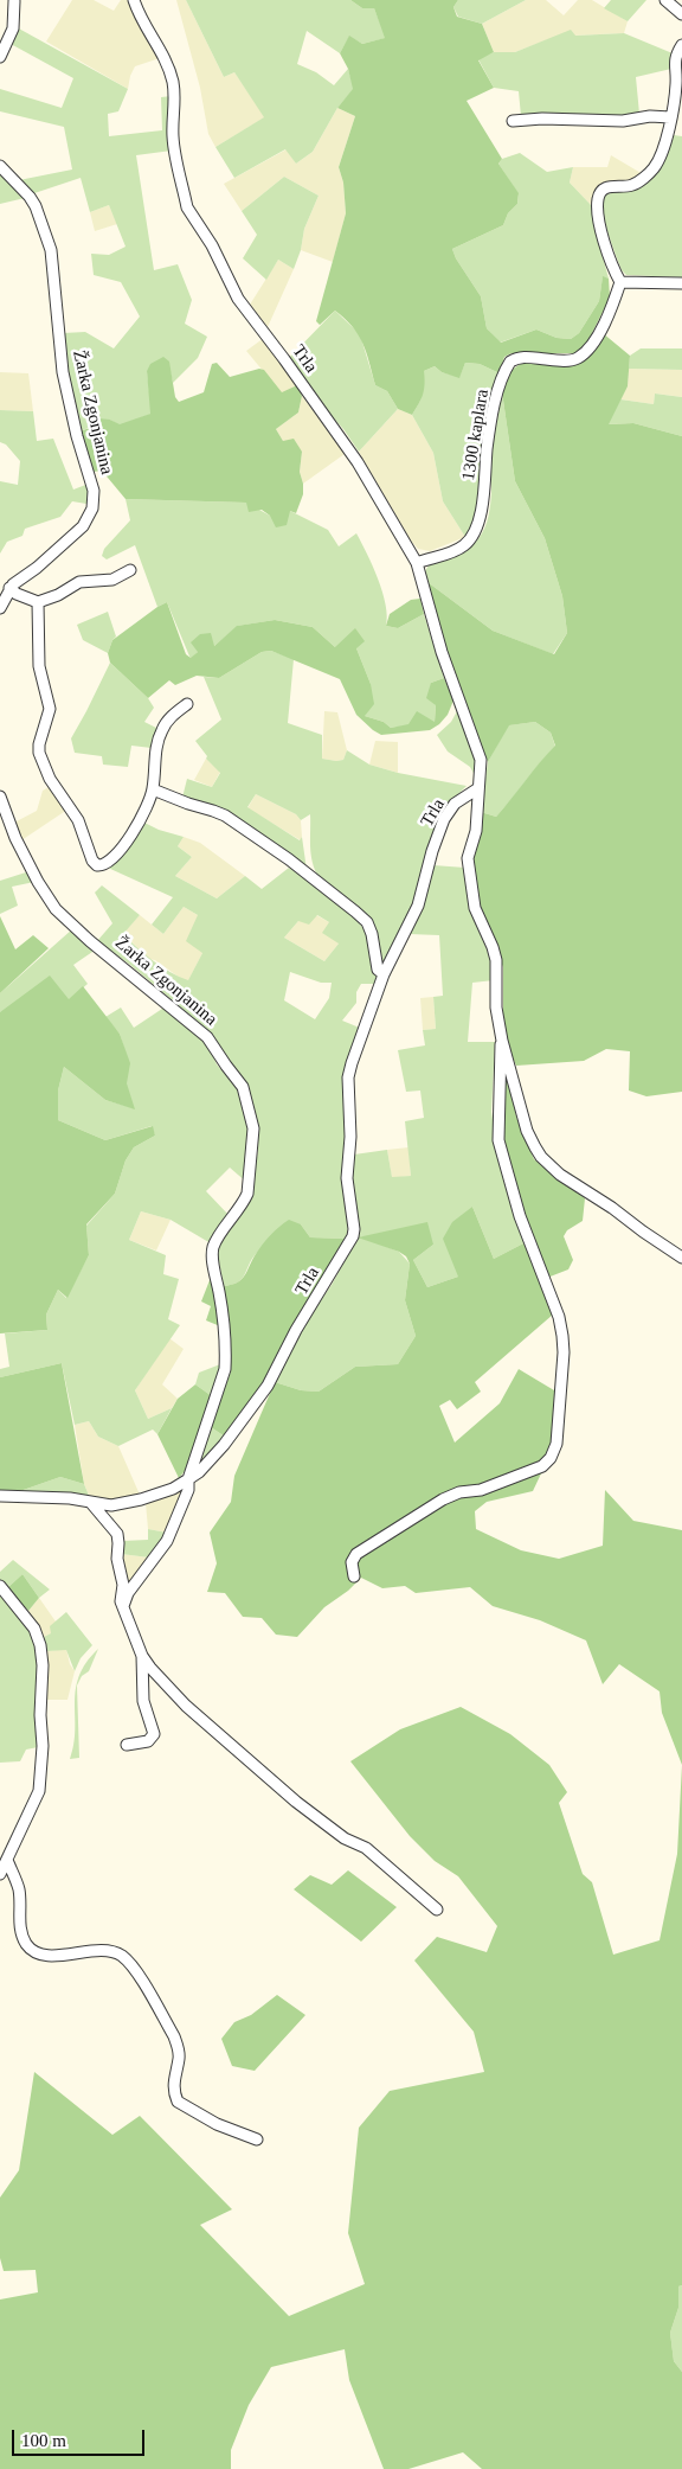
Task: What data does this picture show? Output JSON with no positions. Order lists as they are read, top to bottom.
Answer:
{
  "streets": {
    "street": ["Trla", "Žarka Zgonjanina", "1300 kaplara"]
  },
  "crossings": [
    ["Trla", "Žarka Zgonjanina"],
    ["Trla", "1300 kaplara"]
  ],
  "scale_bar": "100 m"
}
